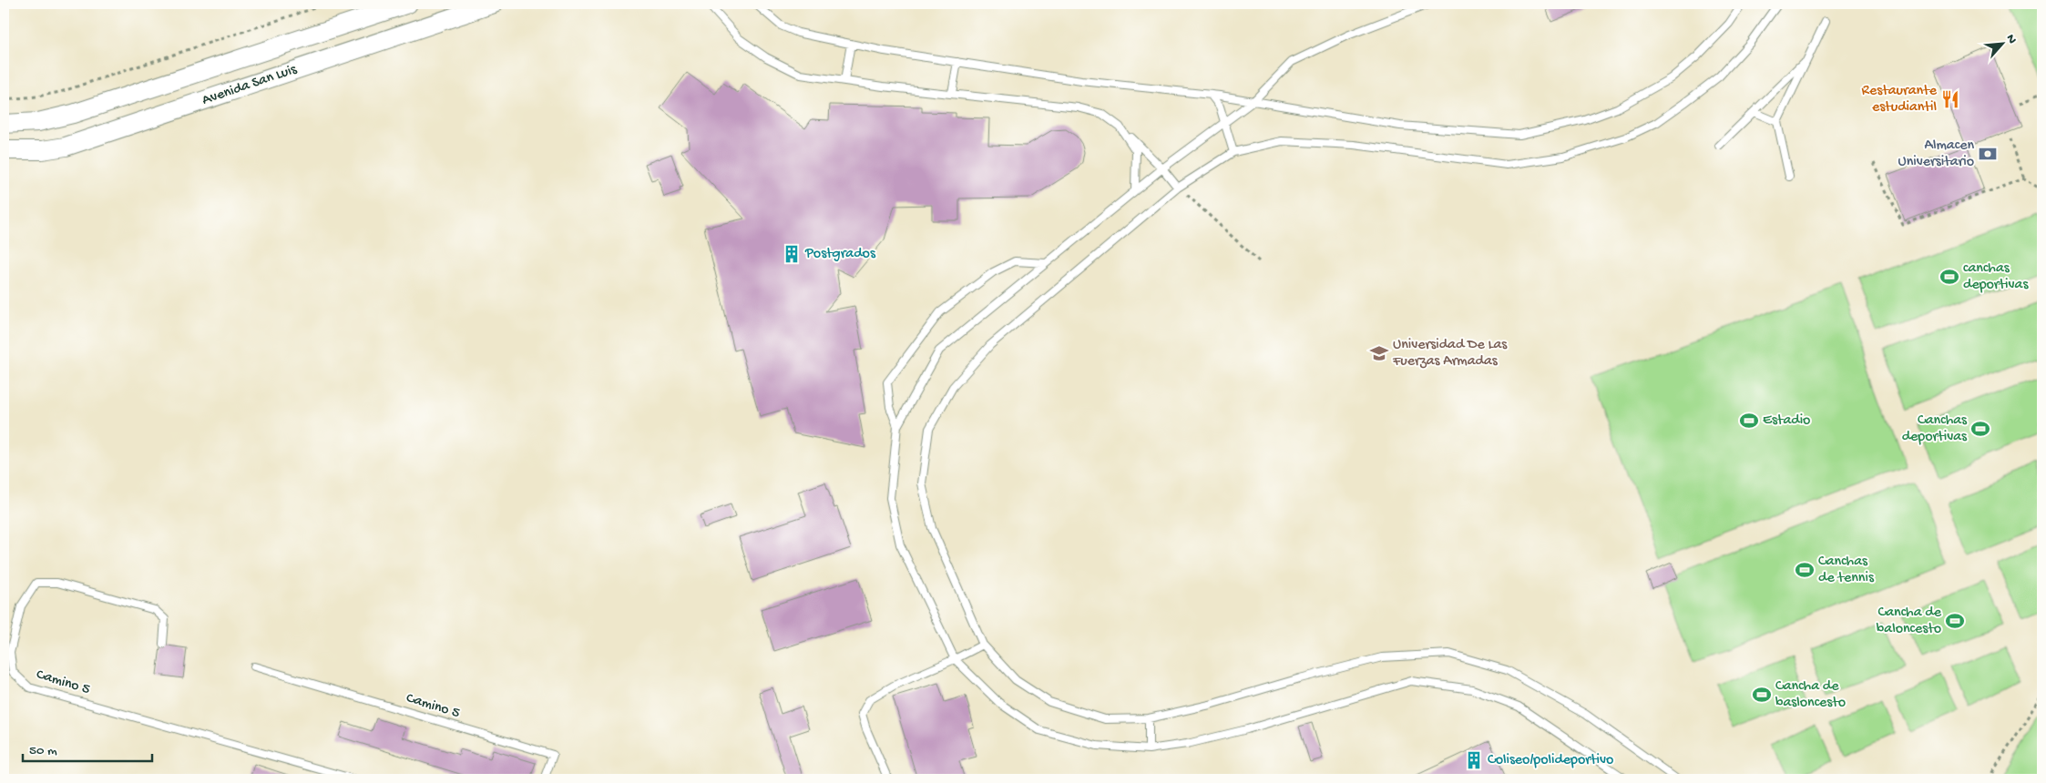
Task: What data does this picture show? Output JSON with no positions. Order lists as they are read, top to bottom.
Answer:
{
  "streets": {
    "street": ["Avenida San Luis"],
    "lane": ["Camino 5"]
  },
  "places": {
    "restaurant": ["Restaurante estudiantil"],
    "bank": ["Almacen Universitario"],
    "building": ["Postgrados", "Coliseo/polideportivo"],
    "sports": [
      "canchas deportivas",
      "Estadio",
      "Canchas deportivas",
      "Canchas de tennis",
      "Cancha de baloncesto",
      "Cancha de basloncesto"
    ],
    "school or university": ["Universidad De Las Fuerzas Armadas"]
  },
  "scale_bar": "50 m",
  "north": "top right"
}
